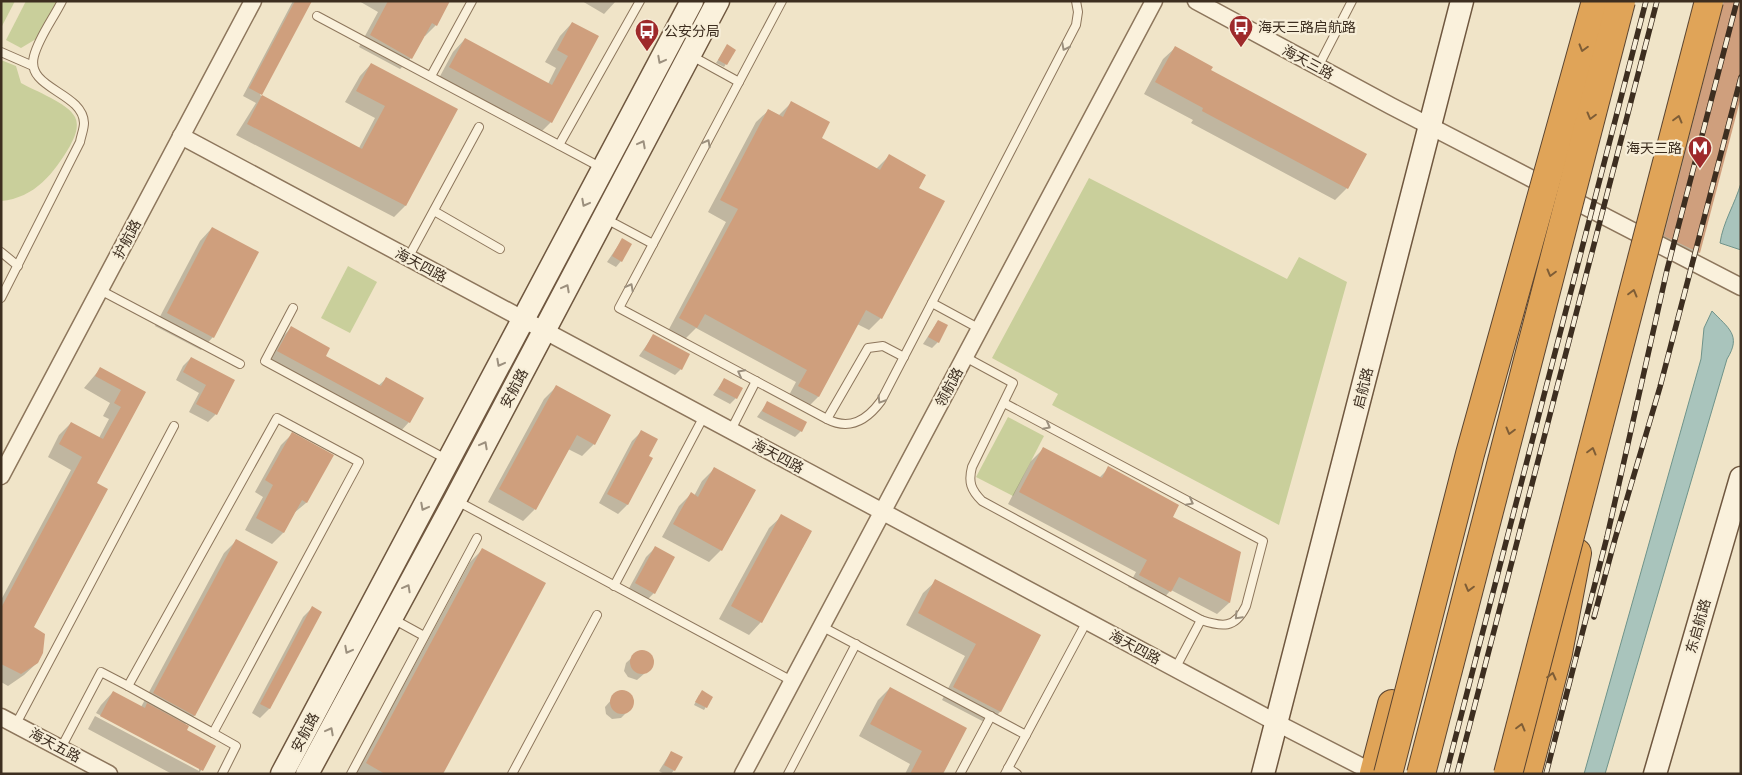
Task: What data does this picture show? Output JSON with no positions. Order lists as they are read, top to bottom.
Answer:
{
  "streets": {
    "street": [
      "海天三路",
      "护航路",
      "海天四路",
      "领航路",
      "安航路",
      "启航路",
      "东启航路",
      "海天五路"
    ]
  },
  "crossings": [
    ["海天三路", "启航路"],
    ["护航路", "海天四路"],
    ["海天四路", "领航路"],
    ["海天四路", "安航路"],
    ["海天四路", "启航路"]
  ],
  "places": {
    "bus stop": ["海天三路启航路", "公安分局"],
    "metro station": ["海天三路"]
  }
}
